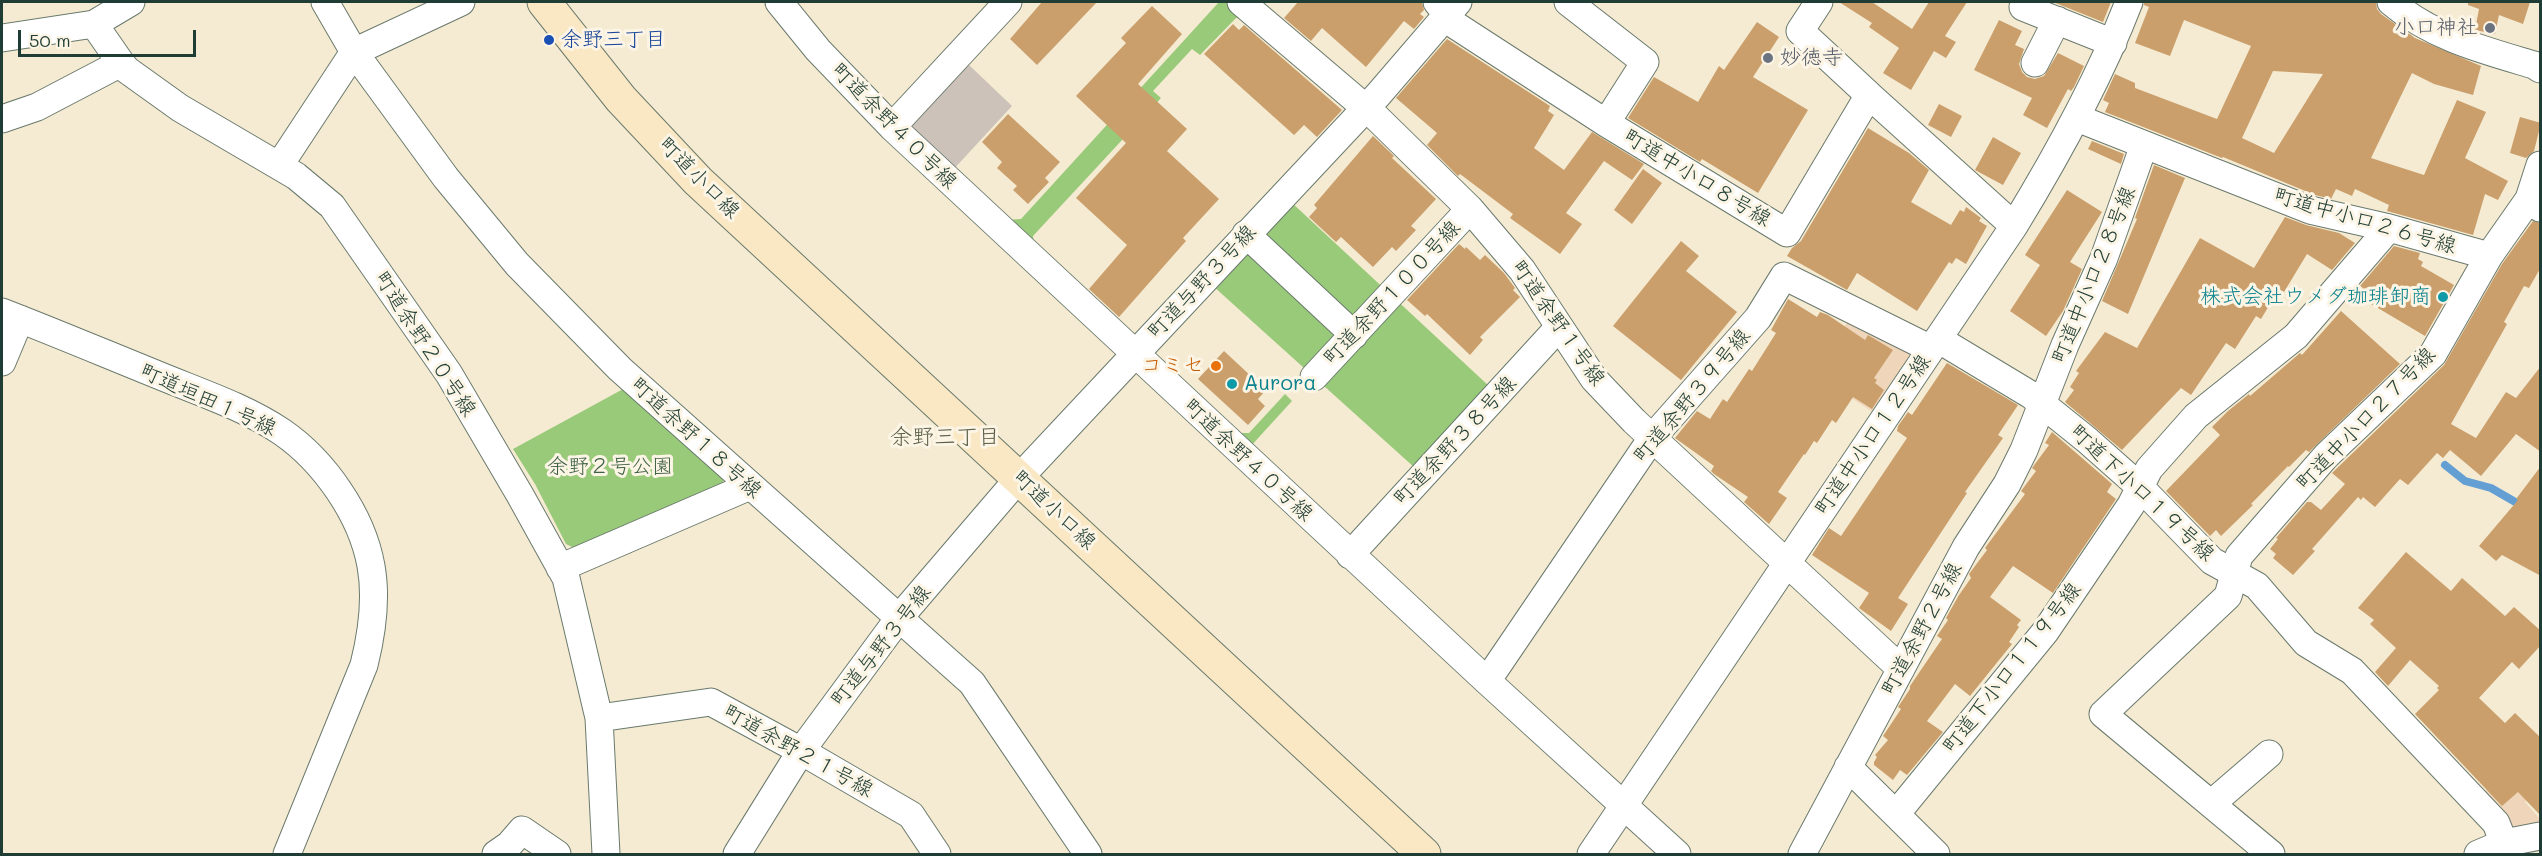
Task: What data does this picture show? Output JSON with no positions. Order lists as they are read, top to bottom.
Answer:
{
  "streets": {
    "street": [
      "町道余野４０号線",
      "町道小口線",
      "町道中小口８号線",
      "町道中小口２６号線",
      "町道中小口２８号線",
      "町道与野３号線",
      "町道余野１００号線",
      "町道余野１号線",
      "町道余野２０号線",
      "町道余野３９号線",
      "町道垣田１号線",
      "町道中小口２７号線",
      "町道中小口１２号線",
      "町道余野１８号線",
      "町道余野３８号線",
      "町道下小口１９号線",
      "町道余野２号線",
      "町道下小口１１９号線",
      "町道余野２１号線"
    ]
  },
  "crossings": [
    ["町道余野４０号線", "町道与野３号線"],
    ["町道余野４０号線", "町道余野３９号線"],
    ["町道余野４０号線", "町道中小口１２号線"],
    ["町道余野４０号線", "町道余野３８号線"],
    ["町道小口線", "町道与野３号線"],
    ["町道中小口８号線", "町道与野３号線"],
    ["町道中小口２６号線", "町道中小口２８号線"],
    ["町道中小口２６号線", "町道中小口２７号線"],
    ["町道中小口２６号線", "町道中小口１２号線"],
    ["町道中小口２６号線", "町道下小口１１９号線"],
    ["町道中小口２８号線", "町道下小口１９号線"],
    ["町道中小口２８号線", "町道余野２号線"],
    ["町道与野３号線", "町道余野１号線"],
    ["町道与野３号線", "町道余野１８号線"],
    ["町道与野３号線", "町道余野２１号線"],
    ["町道余野１００号線", "町道余野１号線"],
    ["町道余野１号線", "町道余野３９号線"],
    ["町道余野１号線", "町道中小口１２号線"],
    ["町道余野１号線", "町道余野３８号線"],
    ["町道余野１号線", "町道余野２号線"],
    ["町道余野２０号線", "町道余野２１号線"],
    ["町道余野３９号線", "町道中小口１２号線"],
    ["町道余野３９号線", "町道下小口１９号線"],
    ["町道中小口２７号線", "町道下小口１９号線"],
    ["町道中小口１２号線", "町道下小口１９号線"],
    ["町道下小口１９号線", "町道余野２号線"],
    ["町道下小口１９号線", "町道下小口１１９号線"]
  ],
  "districts": ["余野三丁目"],
  "parks": ["余野２号公園"],
  "places": [
    "小口神社",
    "余野三丁目",
    "妙徳寺",
    "株式会社ウメダ珈琲卸商",
    "コミセ",
    "Aurora"
  ],
  "scale_bar": "50 m"
}
